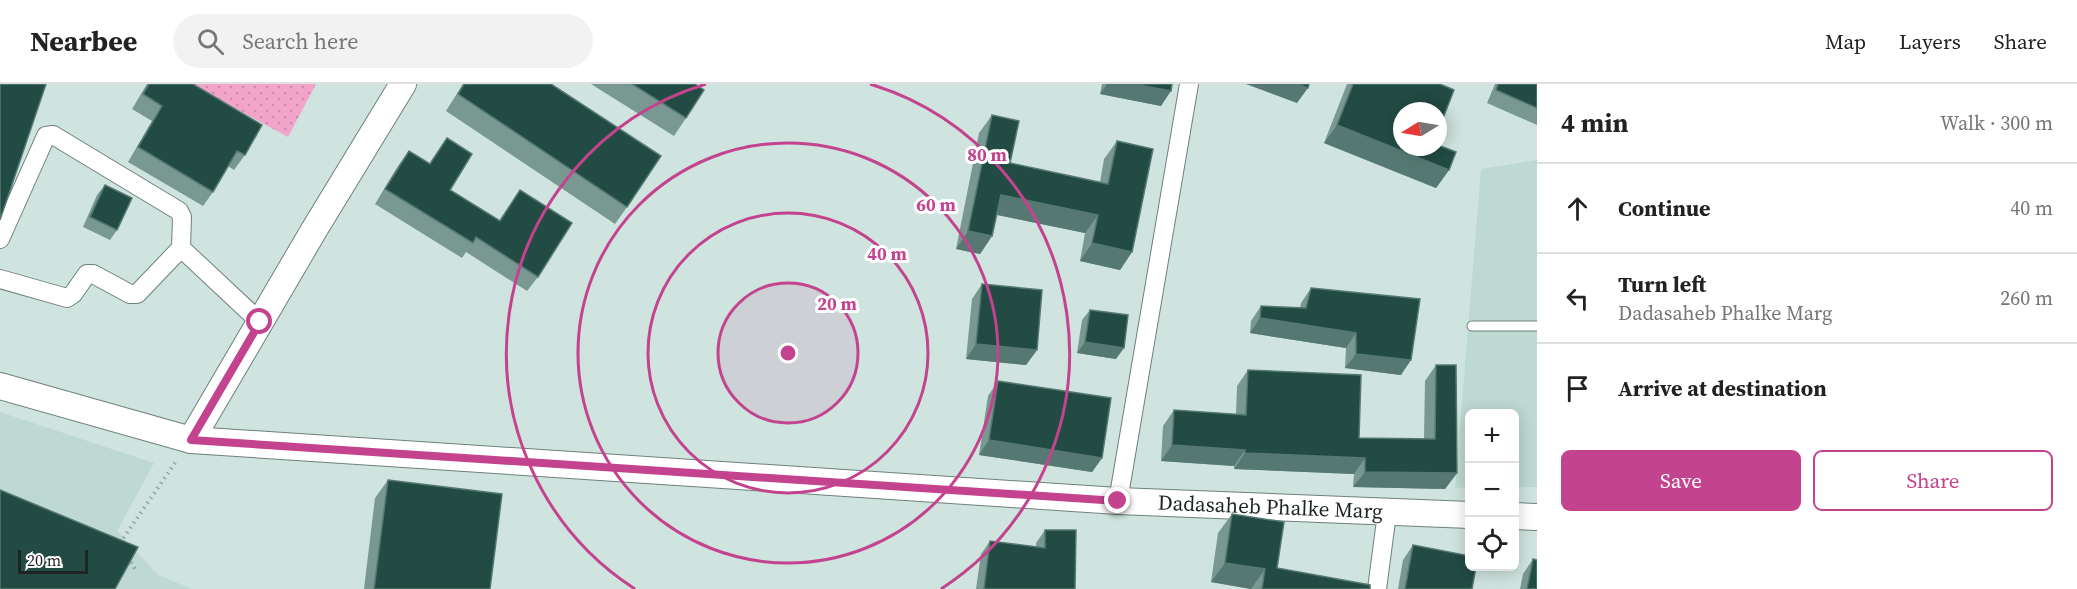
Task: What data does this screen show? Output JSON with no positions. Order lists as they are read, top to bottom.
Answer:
{
  "streets": {
    "street": ["Dadasaheb Phalke Marg"]
  },
  "scale_bar": "20 m",
  "north": "left",
  "page": {
    "header": "Nearbee",
    "search": "Search here",
    "nav": ["Map", "Layers", "Share"],
    "heading": ["4 min", "Walk · 300 m"],
    "list": [
      ["Continue", "40 m"],
      ["Turn left", "Dadasaheb Phalke Marg", "260 m"],
      "Arrive at destination"
    ],
    "map_buttons": ["+", "−"],
    "buttons": ["Save", "Share"],
    "scale": "20 m"
  },
  "rings": [
    "80 m",
    "60 m",
    "40 m",
    "20 m"
  ]
}
